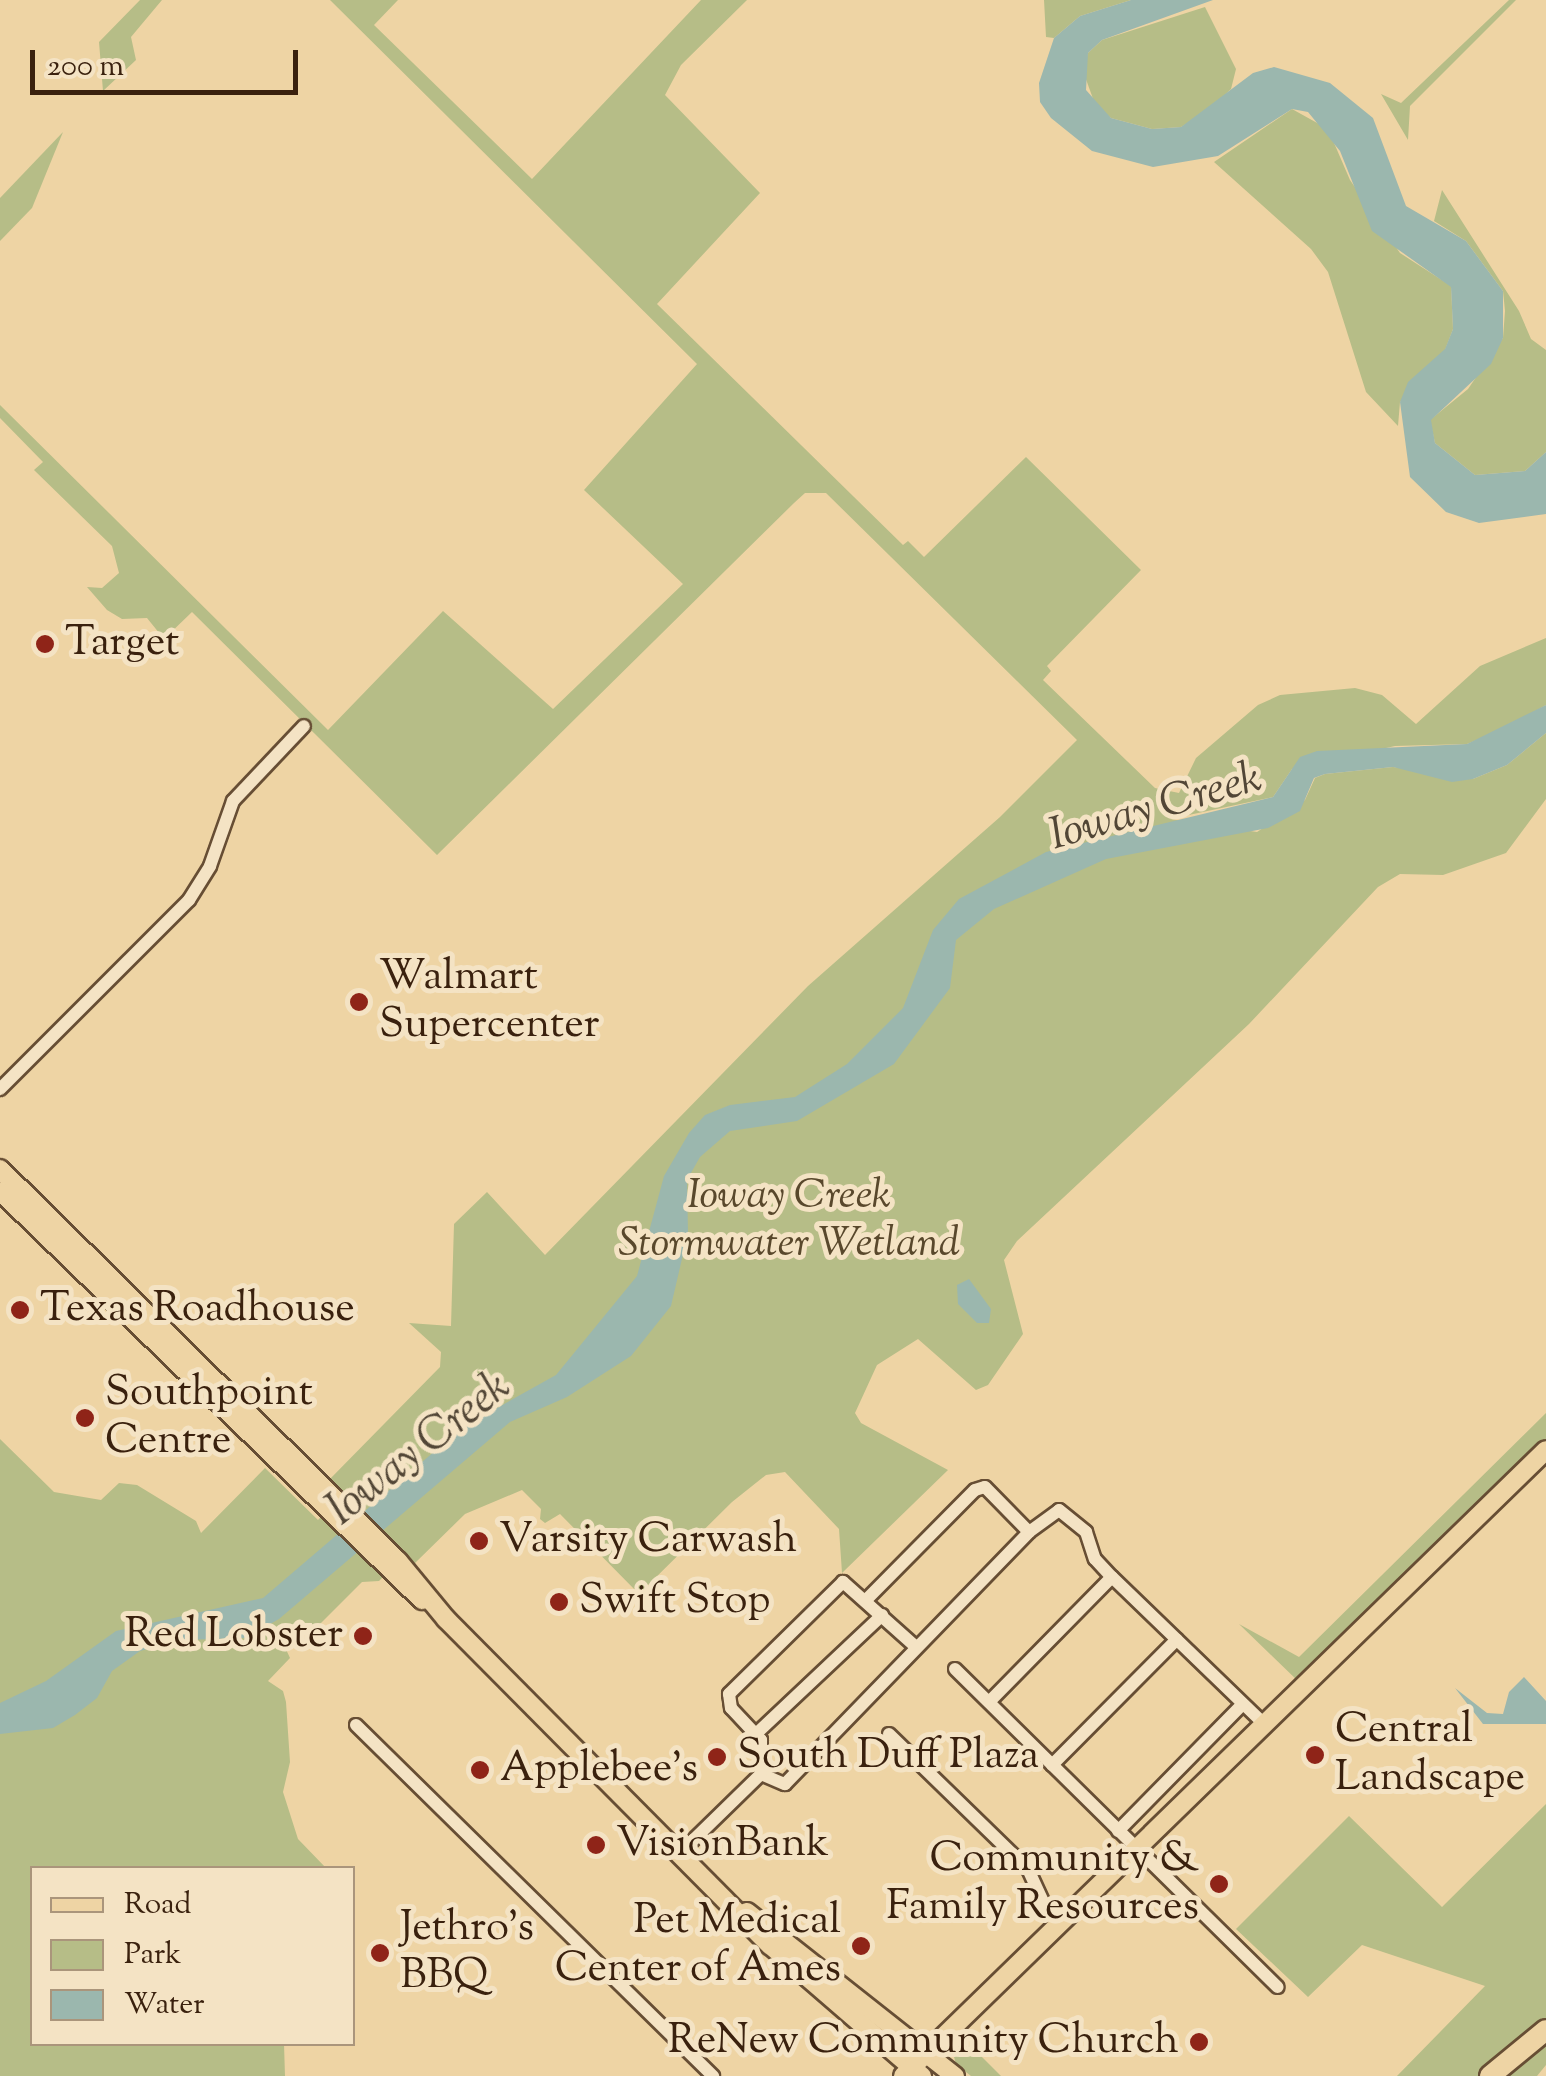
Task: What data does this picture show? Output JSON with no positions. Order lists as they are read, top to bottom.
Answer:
{
  "water": ["Ioway Creek"],
  "parks": ["Ioway Creek Stormwater Wetland"],
  "places": [
    "Target",
    "Walmart Supercenter",
    "Texas Roadhouse",
    "Southpoint Centre",
    "Varsity Carwash",
    "Swift Stop",
    "Red Lobster",
    "Central Landscape",
    "South Duff Plaza",
    "Applebee's",
    "VisionBank",
    "Community & Family Resources",
    "Pet Medical Center of Ames",
    "Jethro's BBQ",
    "ReNew Community Church"
  ],
  "legend": ["Road", "Park", "Water"],
  "scale_bar": "200 m"
}
